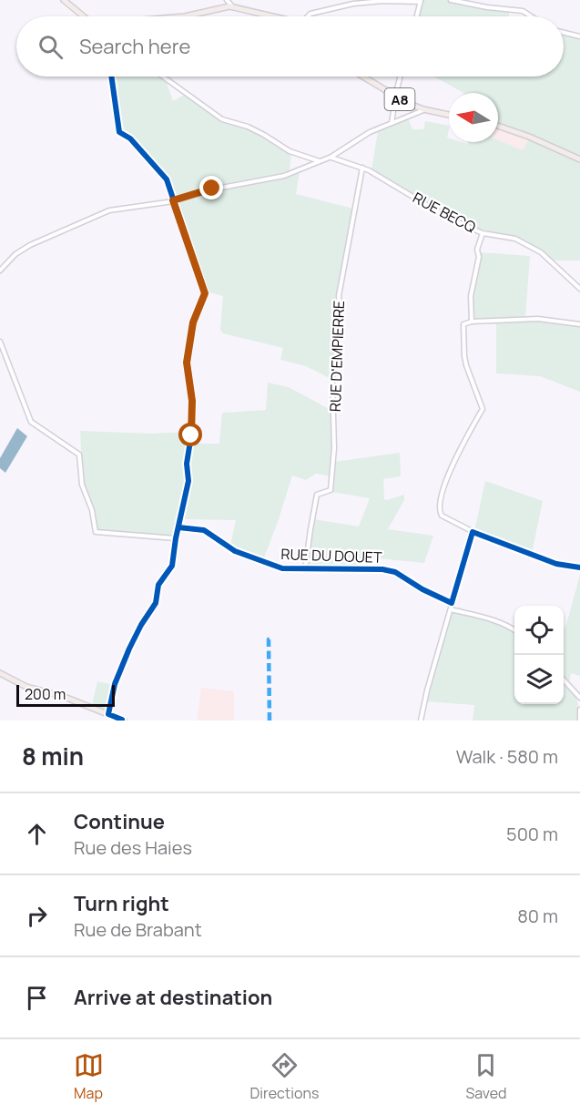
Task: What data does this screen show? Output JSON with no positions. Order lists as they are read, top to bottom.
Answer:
{
  "streets": {
    "main road": ["A8"],
    "street": ["RUE BECQ", "RUE D'EMPIERRE", "RUE DU DOUET"]
  },
  "crossings": [
    ["RUE BECQ", "RUE D'EMPIERRE"],
    ["RUE D'EMPIERRE", "RUE DU DOUET"]
  ],
  "scale_bar": "200 m",
  "north": "left",
  "page": {
    "search": "Search here",
    "scale": "200 m",
    "heading": ["8 min", "Walk · 580 m"],
    "list": [
      ["Continue", "Rue des Haies", "500 m"],
      ["Turn right", "Rue de Brabant", "80 m"],
      "Arrive at destination"
    ],
    "nav": ["Map", "Directions", "Saved"]
  }
}
